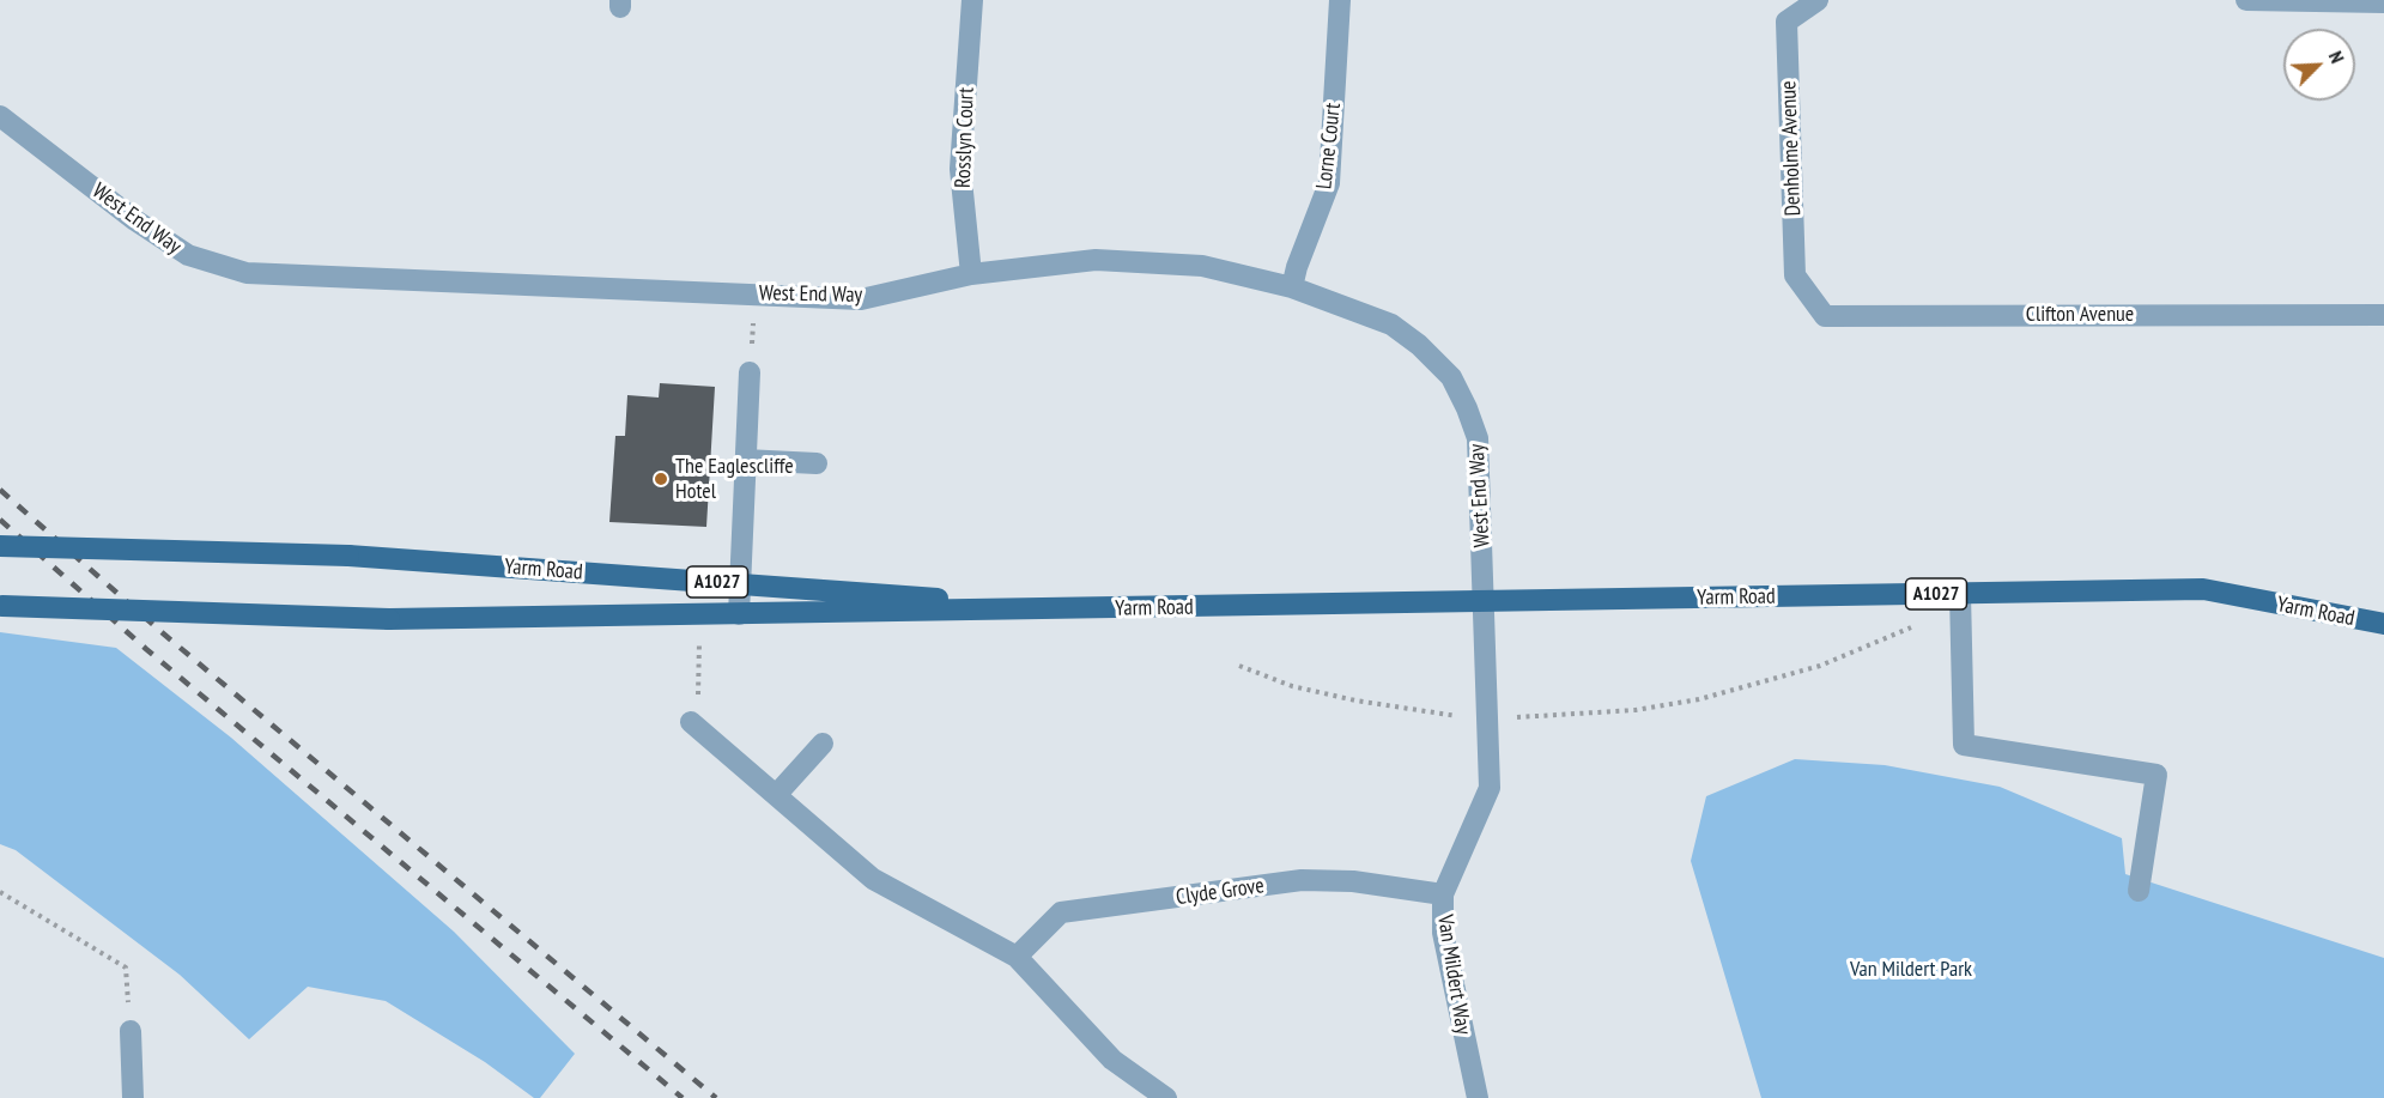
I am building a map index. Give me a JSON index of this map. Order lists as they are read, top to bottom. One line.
{"streets":{"main road":["Yarm Road","A1027"],"street":["Rosslyn Court","Lorne Court","Denholme Avenue","West End Way","Clifton Avenue","Clyde Grove","Van Mildert Way"]},"crossings":[["Rosslyn Court","West End Way"],["Lorne Court","West End Way"],["Denholme Avenue","Clifton Avenue"],["West End Way","Yarm Road"],["West End Way","Van Mildert Way"],["Yarm Road","Van Mildert Way"],["Clyde Grove","Van Mildert Way"]],"parks":["Van Mildert Park"],"places":["The Eaglescliffe Hotel"],"north":"top right"}
